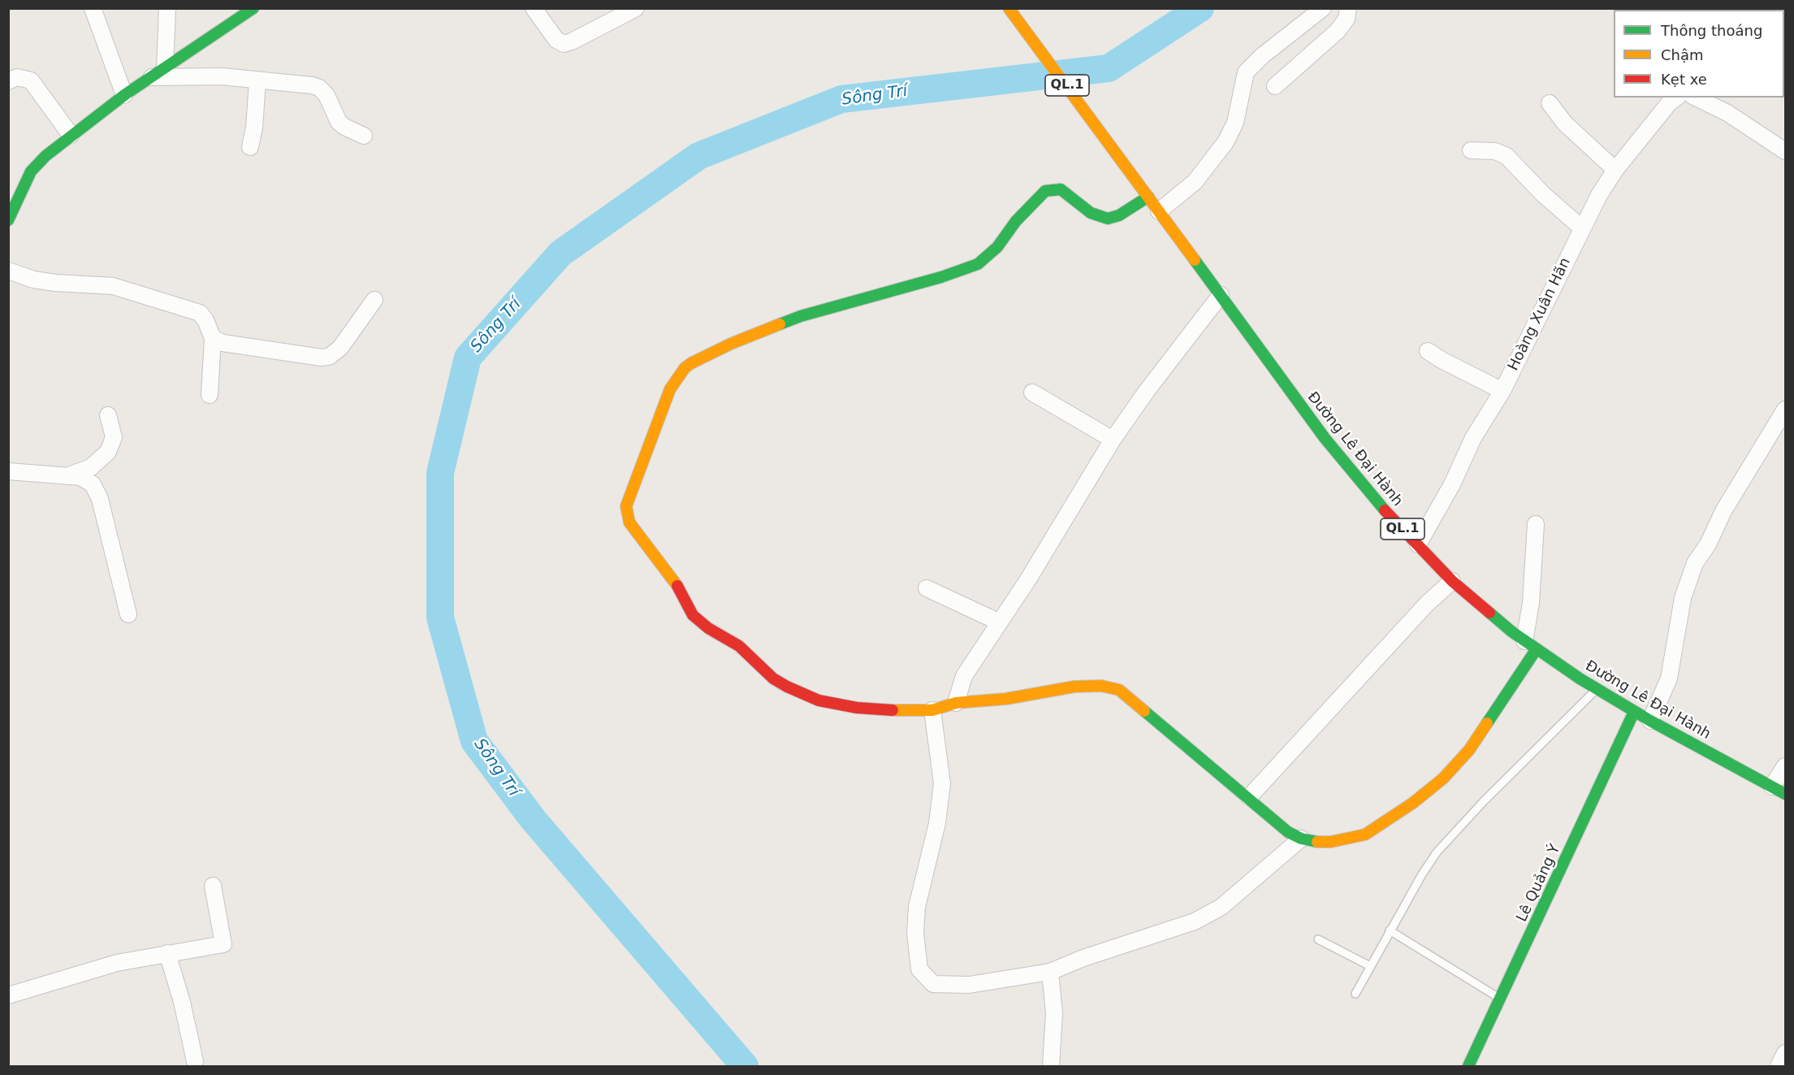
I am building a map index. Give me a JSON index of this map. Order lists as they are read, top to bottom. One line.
{"streets":{"street":["QL.1","Hoàng Xuân Hãn","Đường Lê Đại Hành","Lê Quảng Ý"]},"crossings":[["Hoàng Xuân Hãn","Đường Lê Đại Hành"],["Đường Lê Đại Hành","Lê Quảng Ý"]],"water":["Sông Trí"],"legend":["Thông thoáng","Chậm","Kẹt xe"]}
